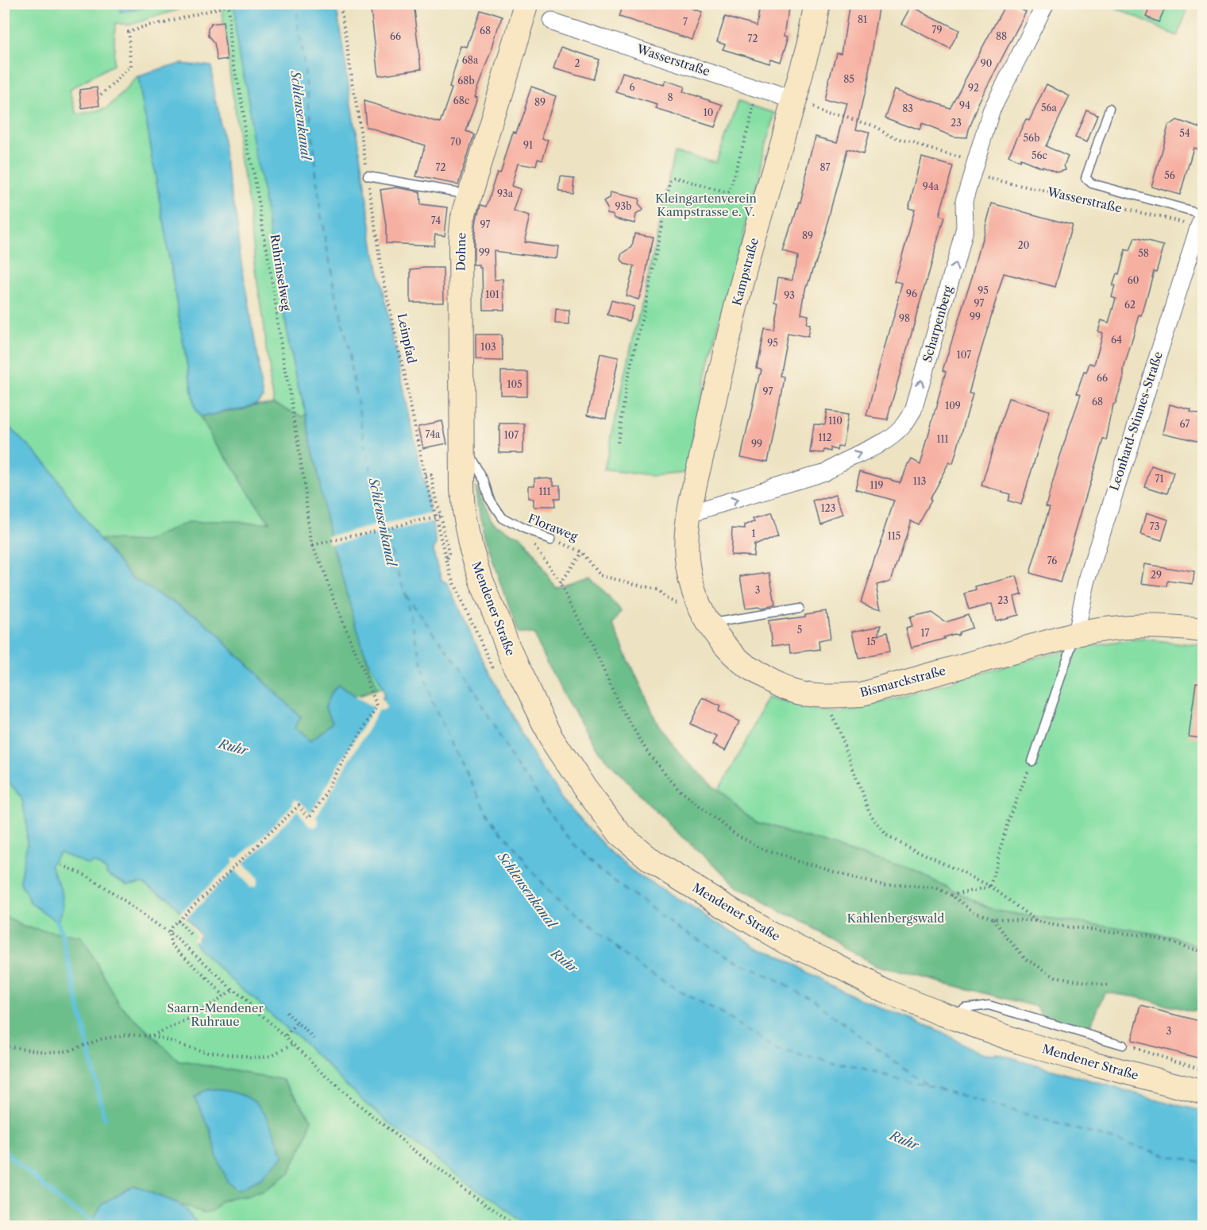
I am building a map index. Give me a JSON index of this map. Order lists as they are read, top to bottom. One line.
{"streets":{"street":["Wasserstraße","Dohne","Kampstraße","Scharpenberg","Leonhard-Stinnes-Straße","Mendener Straße","Bismarckstraße"],"lane":["Floraweg"],"path":["Ruhrinselweg","Leinpfad"]},"crossings":[["Wasserstraße","Kampstraße"],["Wasserstraße","Scharpenberg"],["Wasserstraße","Leonhard-Stinnes-Straße"],["Dohne","Floraweg"],["Dohne","Mendener Straße"],["Kampstraße","Scharpenberg"],["Kampstraße","Bismarckstraße"],["Scharpenberg","Bismarckstraße"],["Leonhard-Stinnes-Straße","Bismarckstraße"]],"one_way":["Scharpenberg"],"water":["Schleusenkanal","Ruhr"],"parks":["Kleingartenverein Kampstrasse e. V.","Kahlenbergswald","Saarn-Mendener Ruhraue"],"house_numbers":["81","7","79","68","66","88","72","68a","2","90","85","68b","6","92","8","68c","89","94","56a","83","10","23","54","56b","70","91","56c","72","87","56","94a","93a","93b","74","97","89","20","99","58","60","95","96","101","93","97","62","99","98","64","95","103","107","66","105","97","68","109","110","67","74a","107","112","111","99","71","113","119","111","123","73","1","115","76","29","3","23","5","17","15","3"]}
